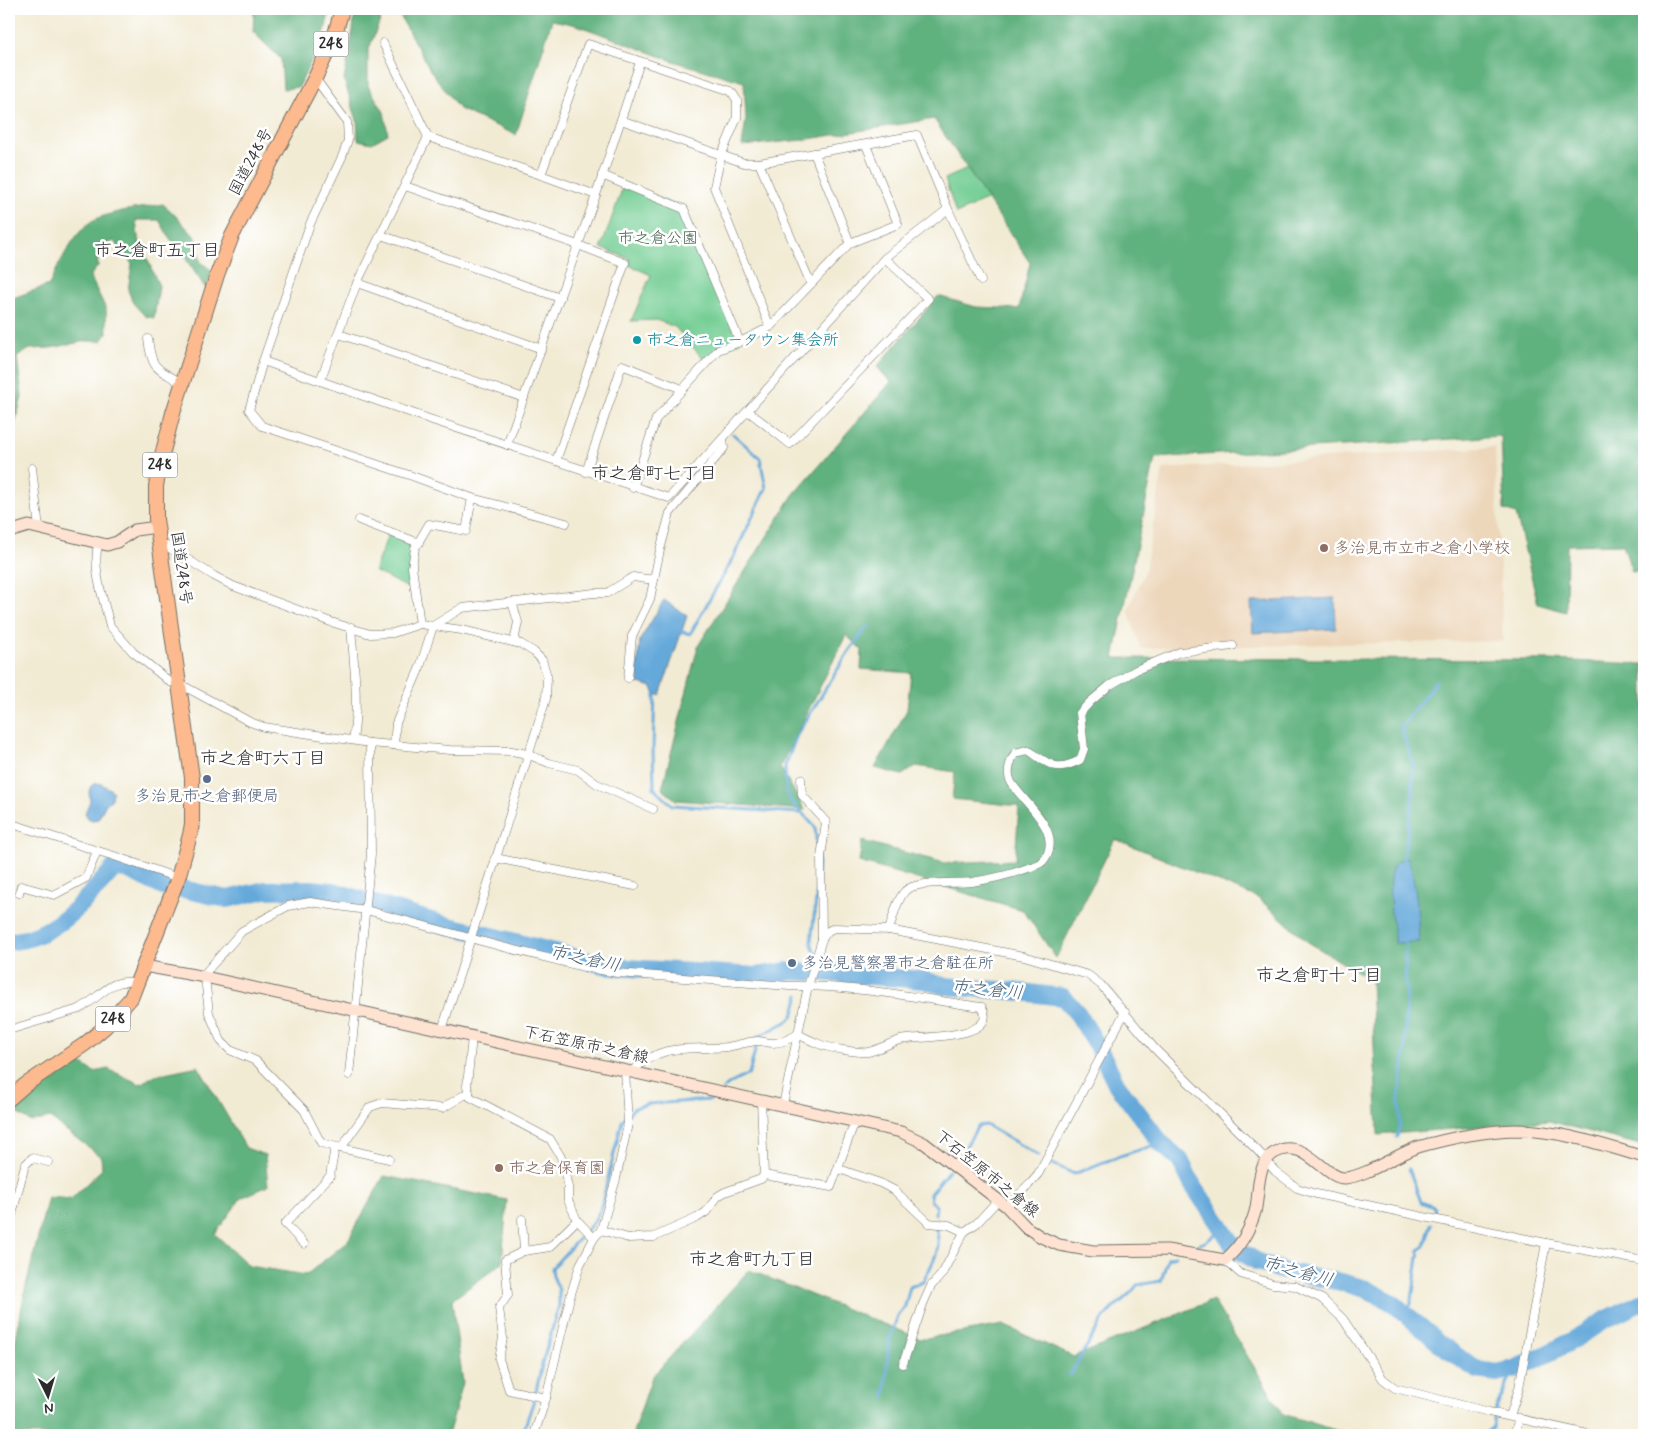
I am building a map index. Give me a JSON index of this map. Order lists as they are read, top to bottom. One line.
{"streets":{"highway":["248","国道248号"],"main road":["下石笠原市之倉線"]},"crossings":[["国道248号","下石笠原市之倉線"]],"districts":["市之倉町五丁目","市之倉町七丁目","市之倉町六丁目","市之倉町十丁目","市之倉町九丁目"],"water":["市之倉川"],"parks":["市之倉公園"],"places":["市之倉ニュータウン集会所","多治見市立市之倉小学校","多治見市之倉郵便局","多治見警察署市之倉駐在所","市之倉保育園"],"north":"bottom"}
